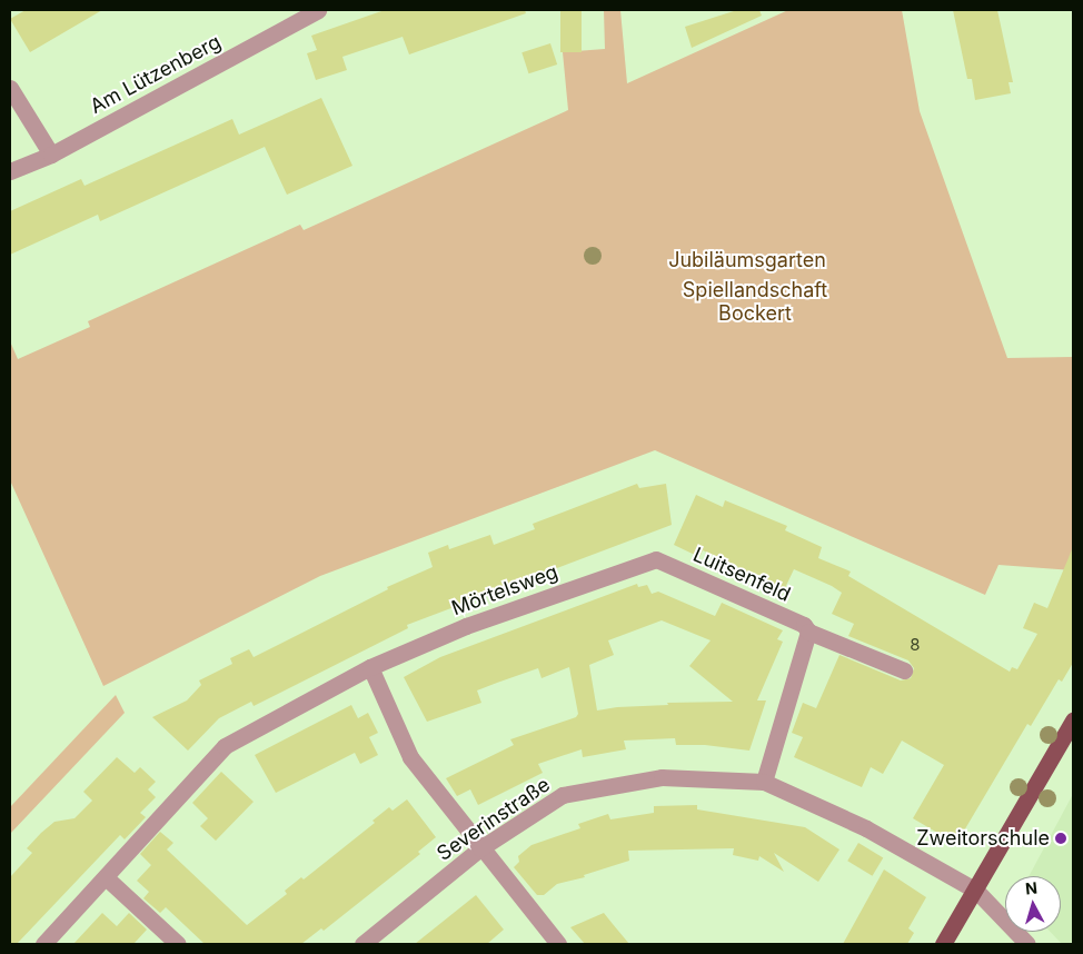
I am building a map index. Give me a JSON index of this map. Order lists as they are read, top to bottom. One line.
{"streets":{"street":["Am Lützenberg","Luitsenfeld","Mörtelsweg","Severinstraße"]},"crossings":[["Luitsenfeld","Mörtelsweg"]],"parks":["Jubiläumsgarten","Spiellandschaft Bockert"],"places":["Zweitorschule"],"house_numbers":["8"],"north":"top"}
